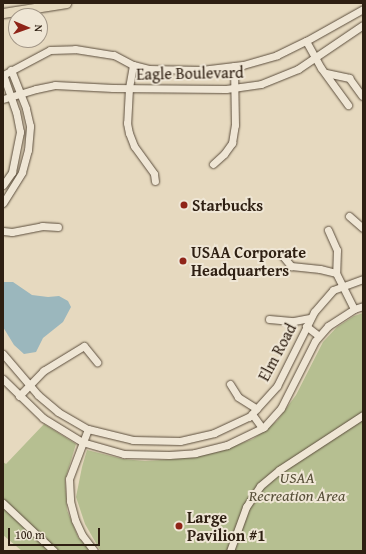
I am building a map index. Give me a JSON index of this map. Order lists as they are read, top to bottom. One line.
{"streets":{"street":["Eagle Boulevard","Elm Road"]},"parks":["USAA Recreation Area"],"places":["Starbucks","USAA Corporate Headquarters","Large Pavilion #1"],"scale_bar":"100 m","north":"right"}
